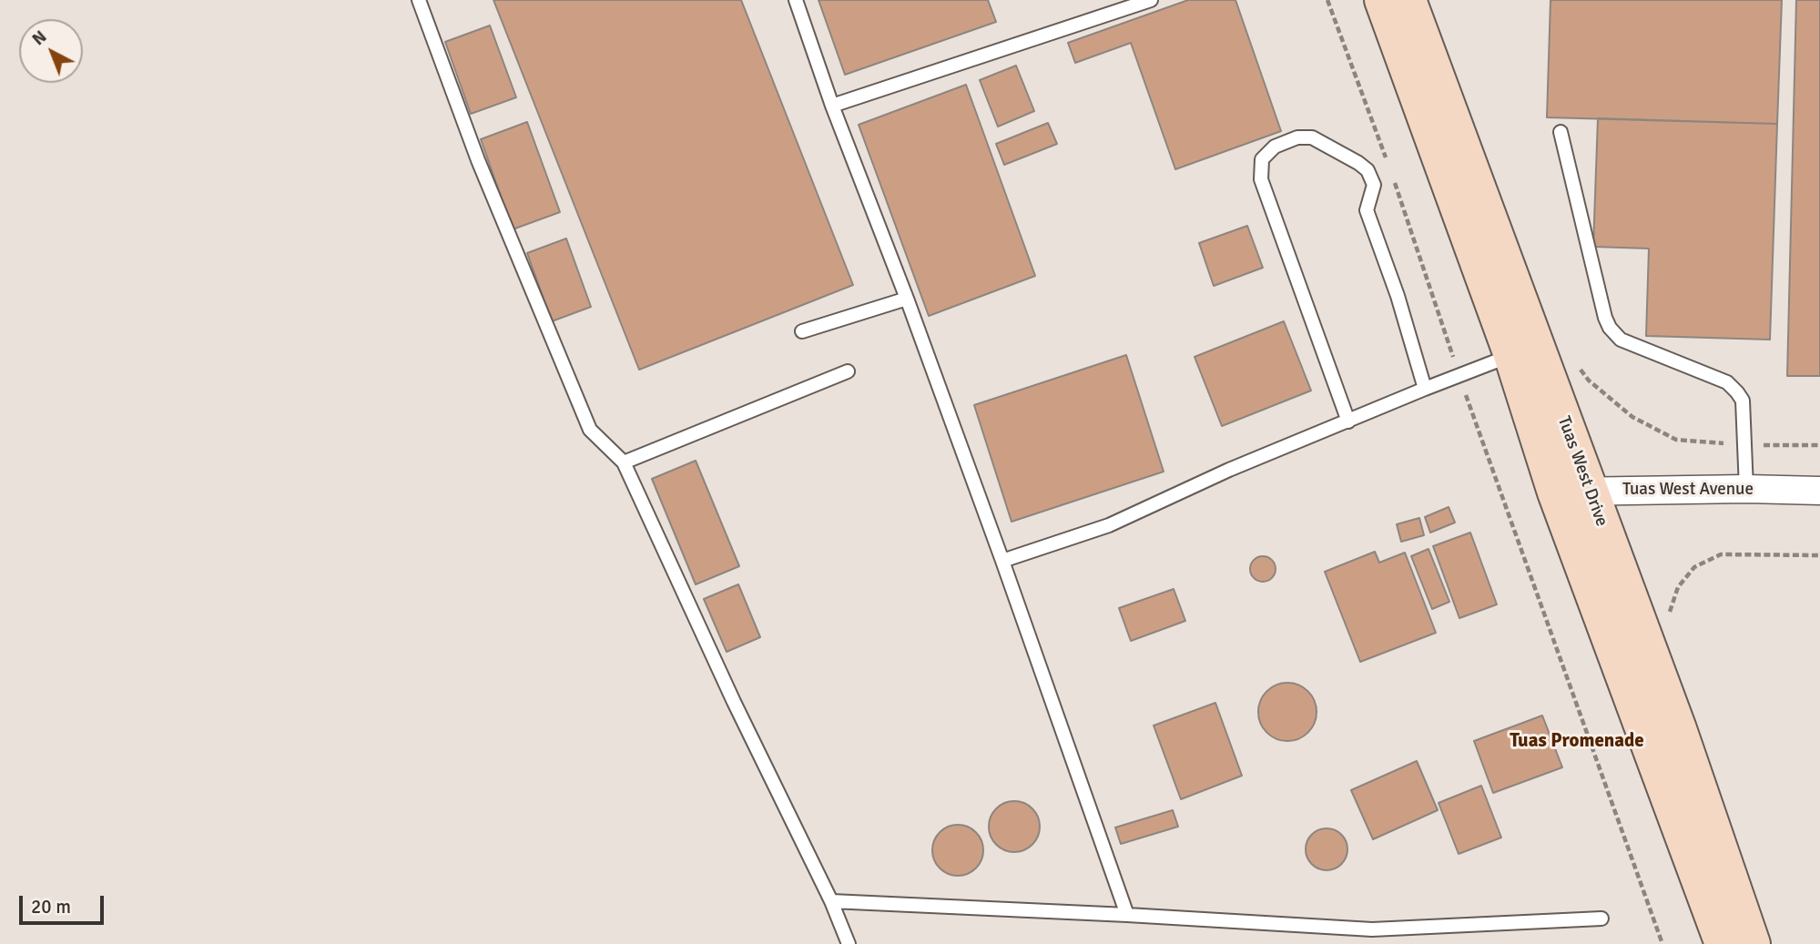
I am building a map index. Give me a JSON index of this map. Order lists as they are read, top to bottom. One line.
{"streets":{"main road":["Tuas West Drive"],"street":["Tuas West Avenue"]},"crossings":[["Tuas West Drive","Tuas West Avenue"]],"districts":["Tuas Promenade"],"scale_bar":"20 m","north":"top left"}
